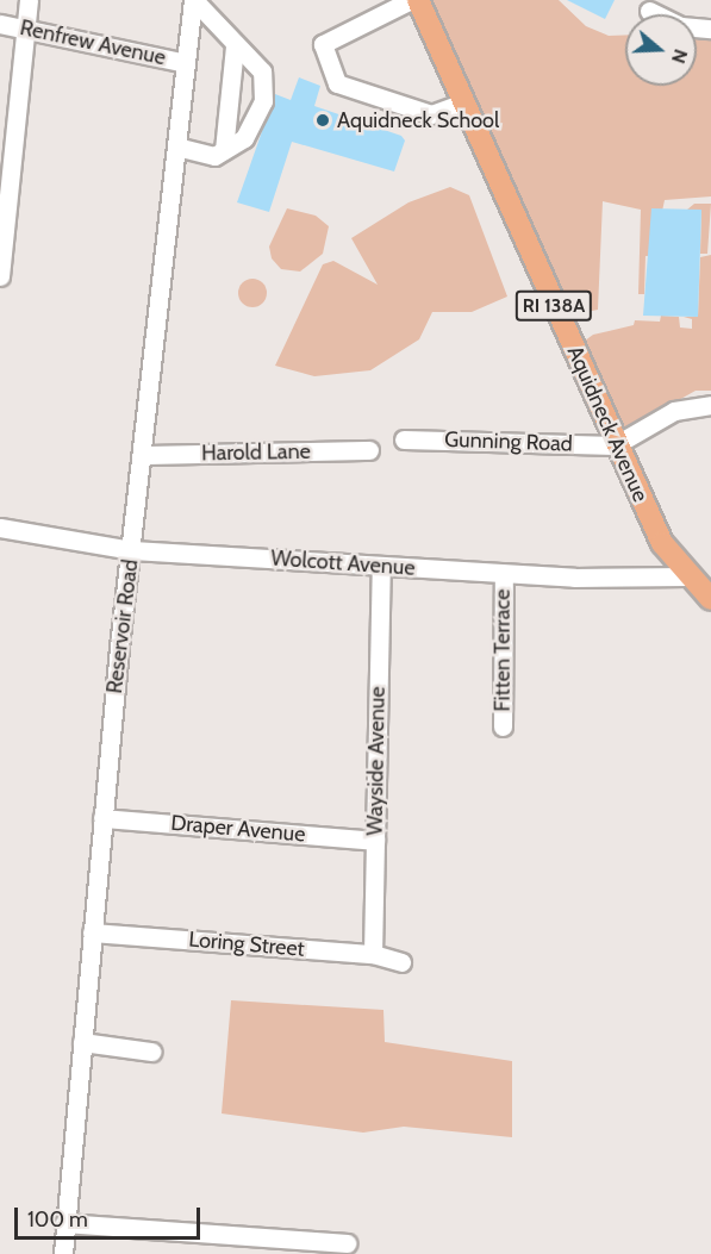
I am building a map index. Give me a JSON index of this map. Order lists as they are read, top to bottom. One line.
{"streets":{"main road":["RI 138A","Aquidneck Avenue"],"street":["Renfrew Avenue","Gunning Road","Harold Lane","Wolcott Avenue","Reservoir Road","Fitten Terrace","Wayside Avenue","Draper Avenue","Loring Street"]},"crossings":[["Renfrew Avenue","Reservoir Road"],["Aquidneck Avenue","Gunning Road"],["Aquidneck Avenue","Wolcott Avenue"],["Harold Lane","Reservoir Road"],["Wolcott Avenue","Reservoir Road"],["Wolcott Avenue","Fitten Terrace"],["Wolcott Avenue","Wayside Avenue"],["Reservoir Road","Draper Avenue"],["Reservoir Road","Loring Street"],["Wayside Avenue","Draper Avenue"],["Wayside Avenue","Loring Street"]],"places":["Aquidneck School"],"scale_bar":"100 m","north":"right"}
